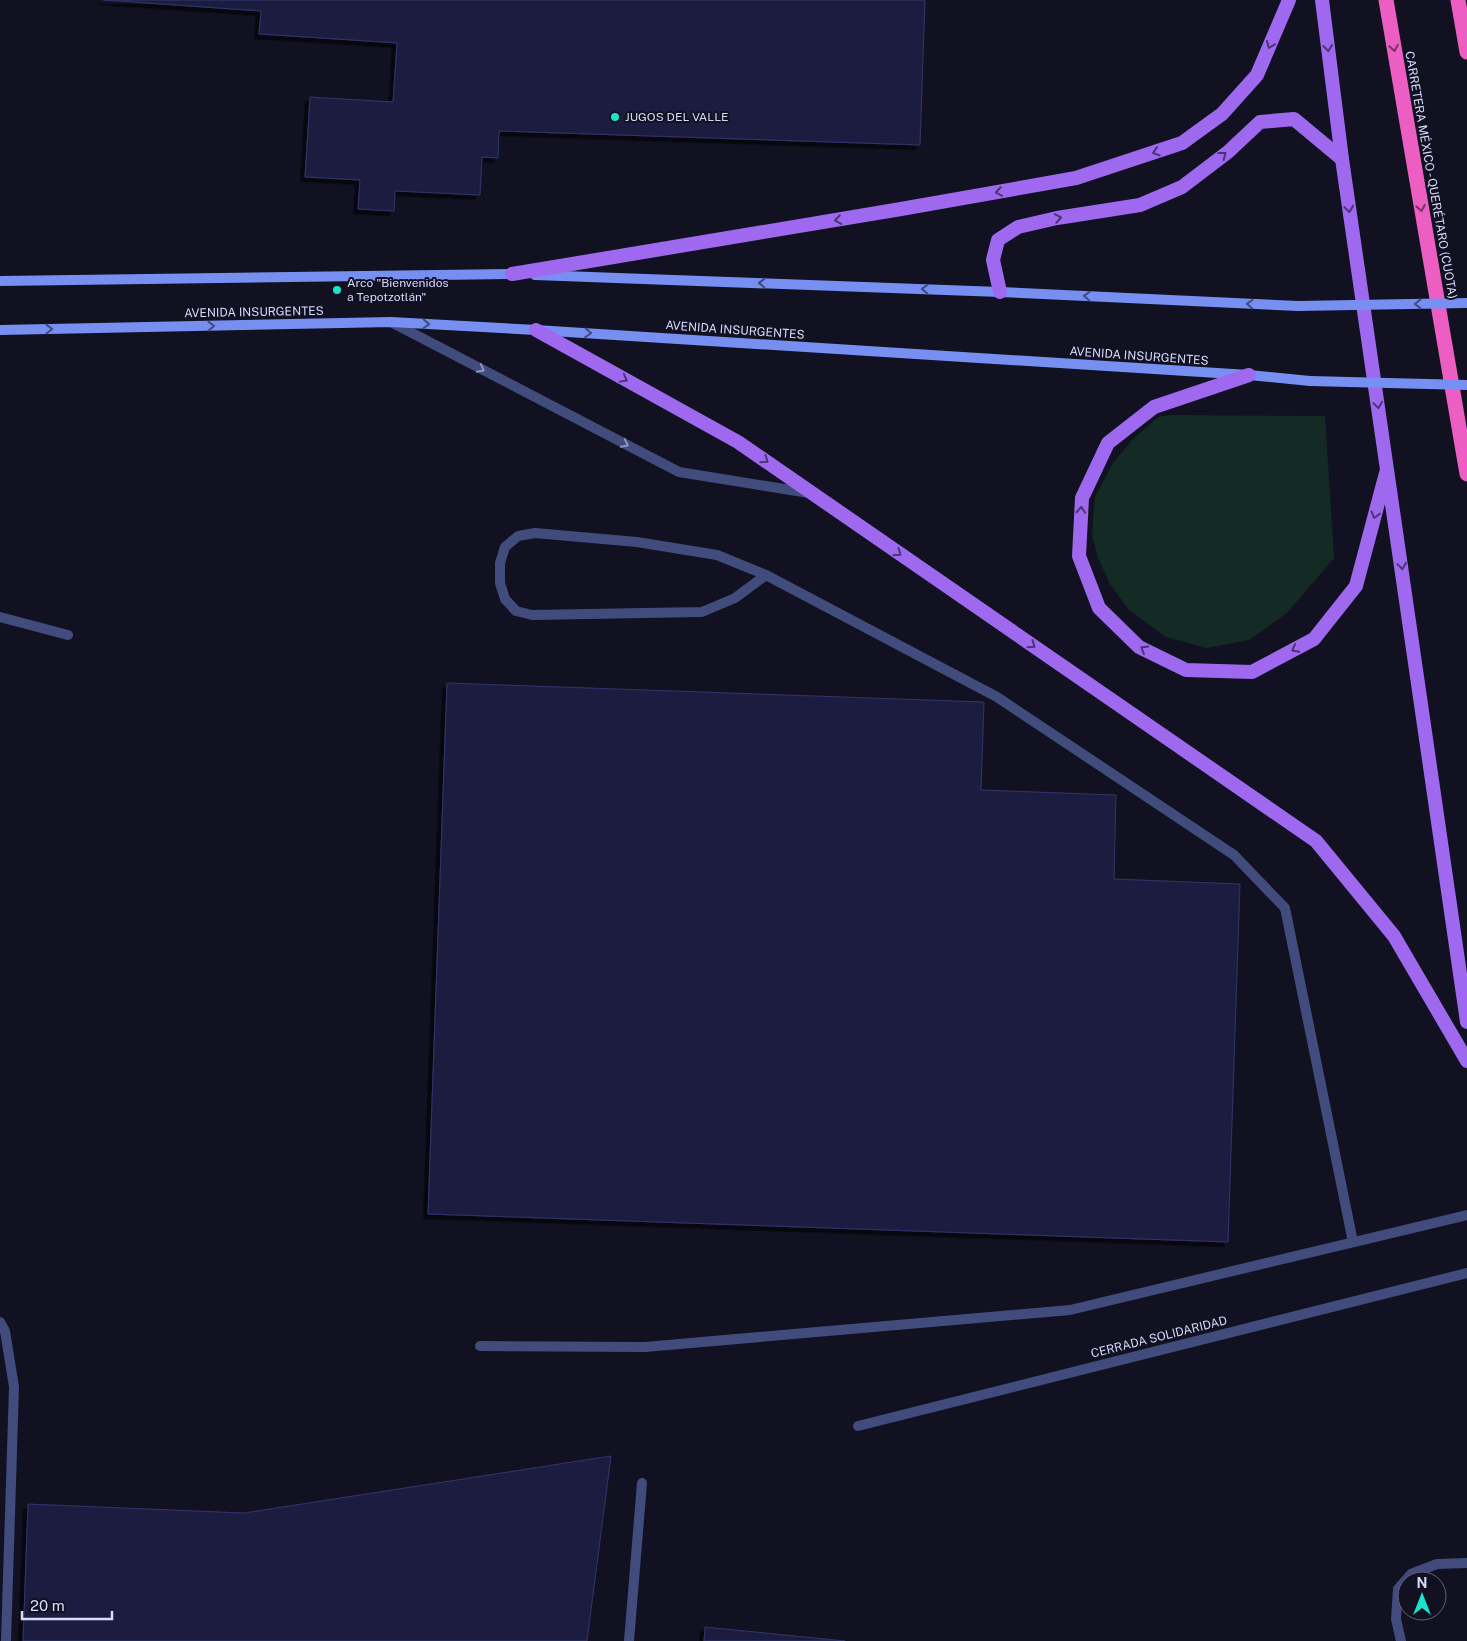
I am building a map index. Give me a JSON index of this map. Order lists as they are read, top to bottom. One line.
{"streets":{"highway":["CARRETERA MÉXICO - QUERÉTARO (CUOTA)"],"main road":["AVENIDA INSURGENTES"],"street":["CERRADA SOLIDARIDAD"]},"one_way":["CARRETERA MÉXICO - QUERÉTARO (CUOTA)"],"places":["JUGOS DEL VALLE","Arco \"Bienvenidos a Tepotzotlán\""],"scale_bar":"20 m","north":"top"}
